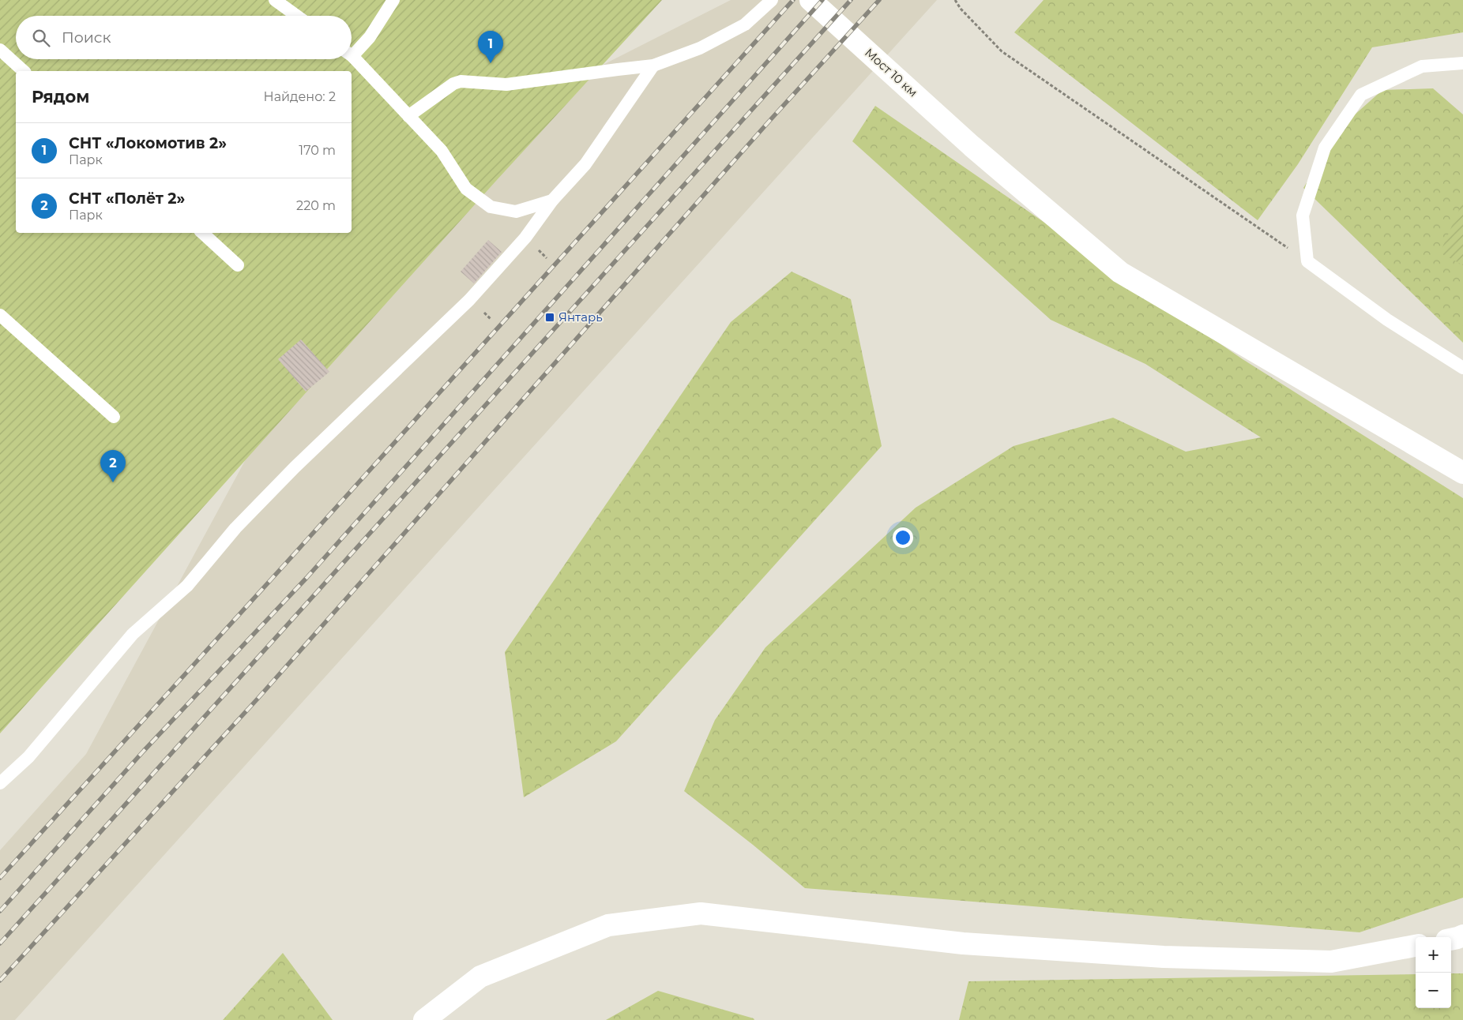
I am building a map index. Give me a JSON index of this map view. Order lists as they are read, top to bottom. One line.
{"streets":{"street":["Мост 10 км"]},"places":{"transit":["Янтарь"]},"page":{"search":"Поиск","pins":["1","2"],"heading":["Рядом","Найдено: 2"],"list":[{"mark":"1","name":"СНТ «Локомотив 2»","note":"Парк","value":"170 m"},{"mark":"2","name":"СНТ «Полёт 2»","note":"Парк","value":"220 m"}],"map_buttons":["+","−"]}}
